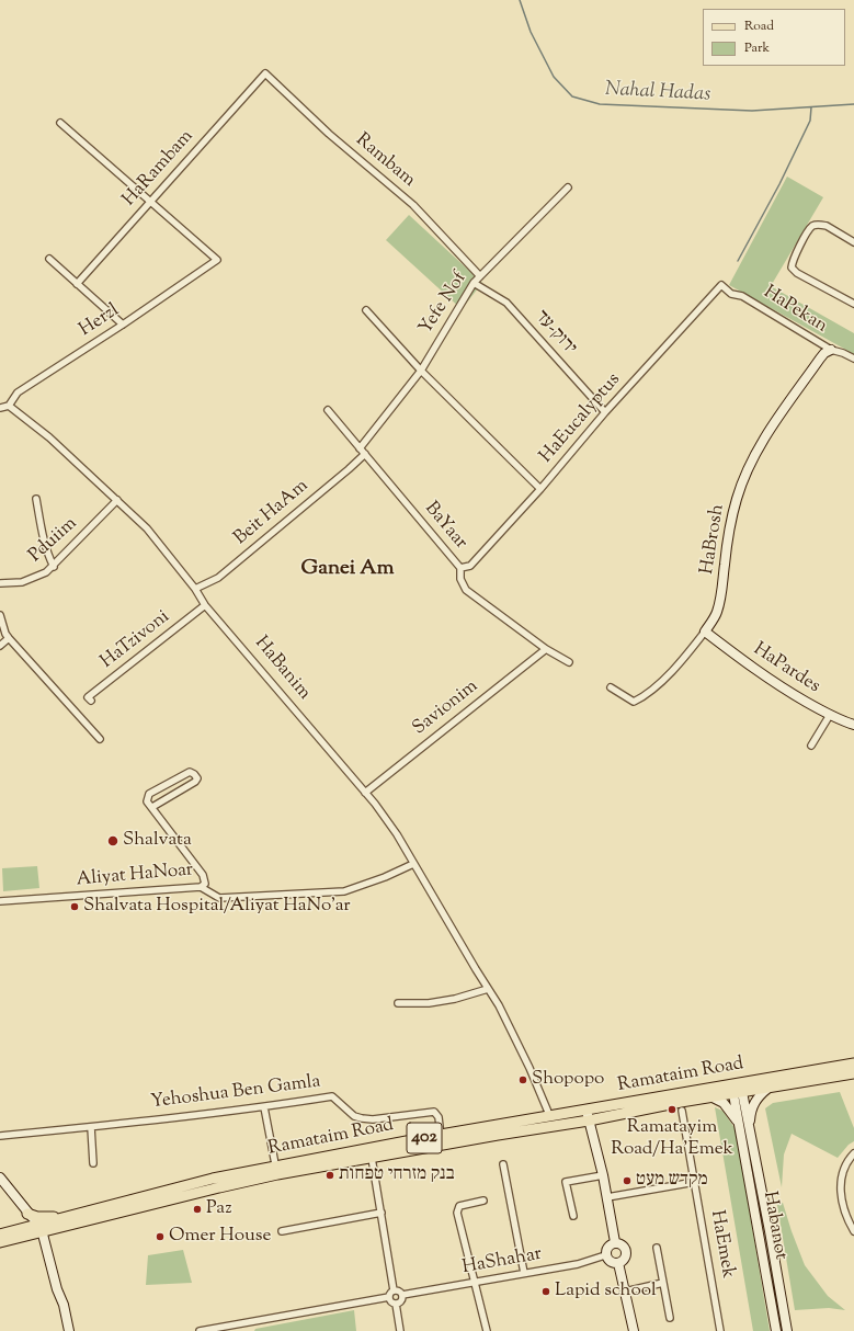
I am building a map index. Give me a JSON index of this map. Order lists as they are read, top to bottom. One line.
{"streets":{"main road":["Ramataim Road","402"],"street":["Rambam","HaRambam","Yefe Nof","HaPekan","Herzl","ירוק-עד","HaEucalyptus","Beit HaAm","BaYaar","HaBrosh","Pduiim","HaTzivoni","HaBanim","HaPardes","Savionim","Aliyat HaNoar","Yehoshua Ben Gamla","Habanot","HaEmek","HaShahar"]},"crossings":[["Rambam","HaRambam"],["Rambam","Yefe Nof"],["HaRambam","Herzl"],["Yefe Nof","ירוק-עד"],["Yefe Nof","BaYaar"],["HaPekan","HaEucalyptus"],["HaPekan","HaBrosh"],["Herzl","HaBanim"],["ירוק-עד","HaEucalyptus"],["HaEucalyptus","BaYaar"],["Beit HaAm","BaYaar"],["Beit HaAm","HaBanim"],["BaYaar","Savionim"],["HaBrosh","HaPardes"],["Pduiim","HaBanim"],["HaTzivoni","HaBanim"],["HaBanim","Savionim"],["HaBanim","Ramataim Road"],["Ramataim Road","Yehoshua Ben Gamla"],["Ramataim Road","Habanot"]],"districts":["Ganei Am"],"water":["Nahal Hadas"],"places":["Shalvata","Shalvata Hospital/Aliyat HaNo'ar","Shopopo","Ramatayim Road/Ha'Emek","בנק מזרחי טפחות","מקדש מעט","Paz","Omer House","Lapid school"],"legend":["Road","Park"]}
